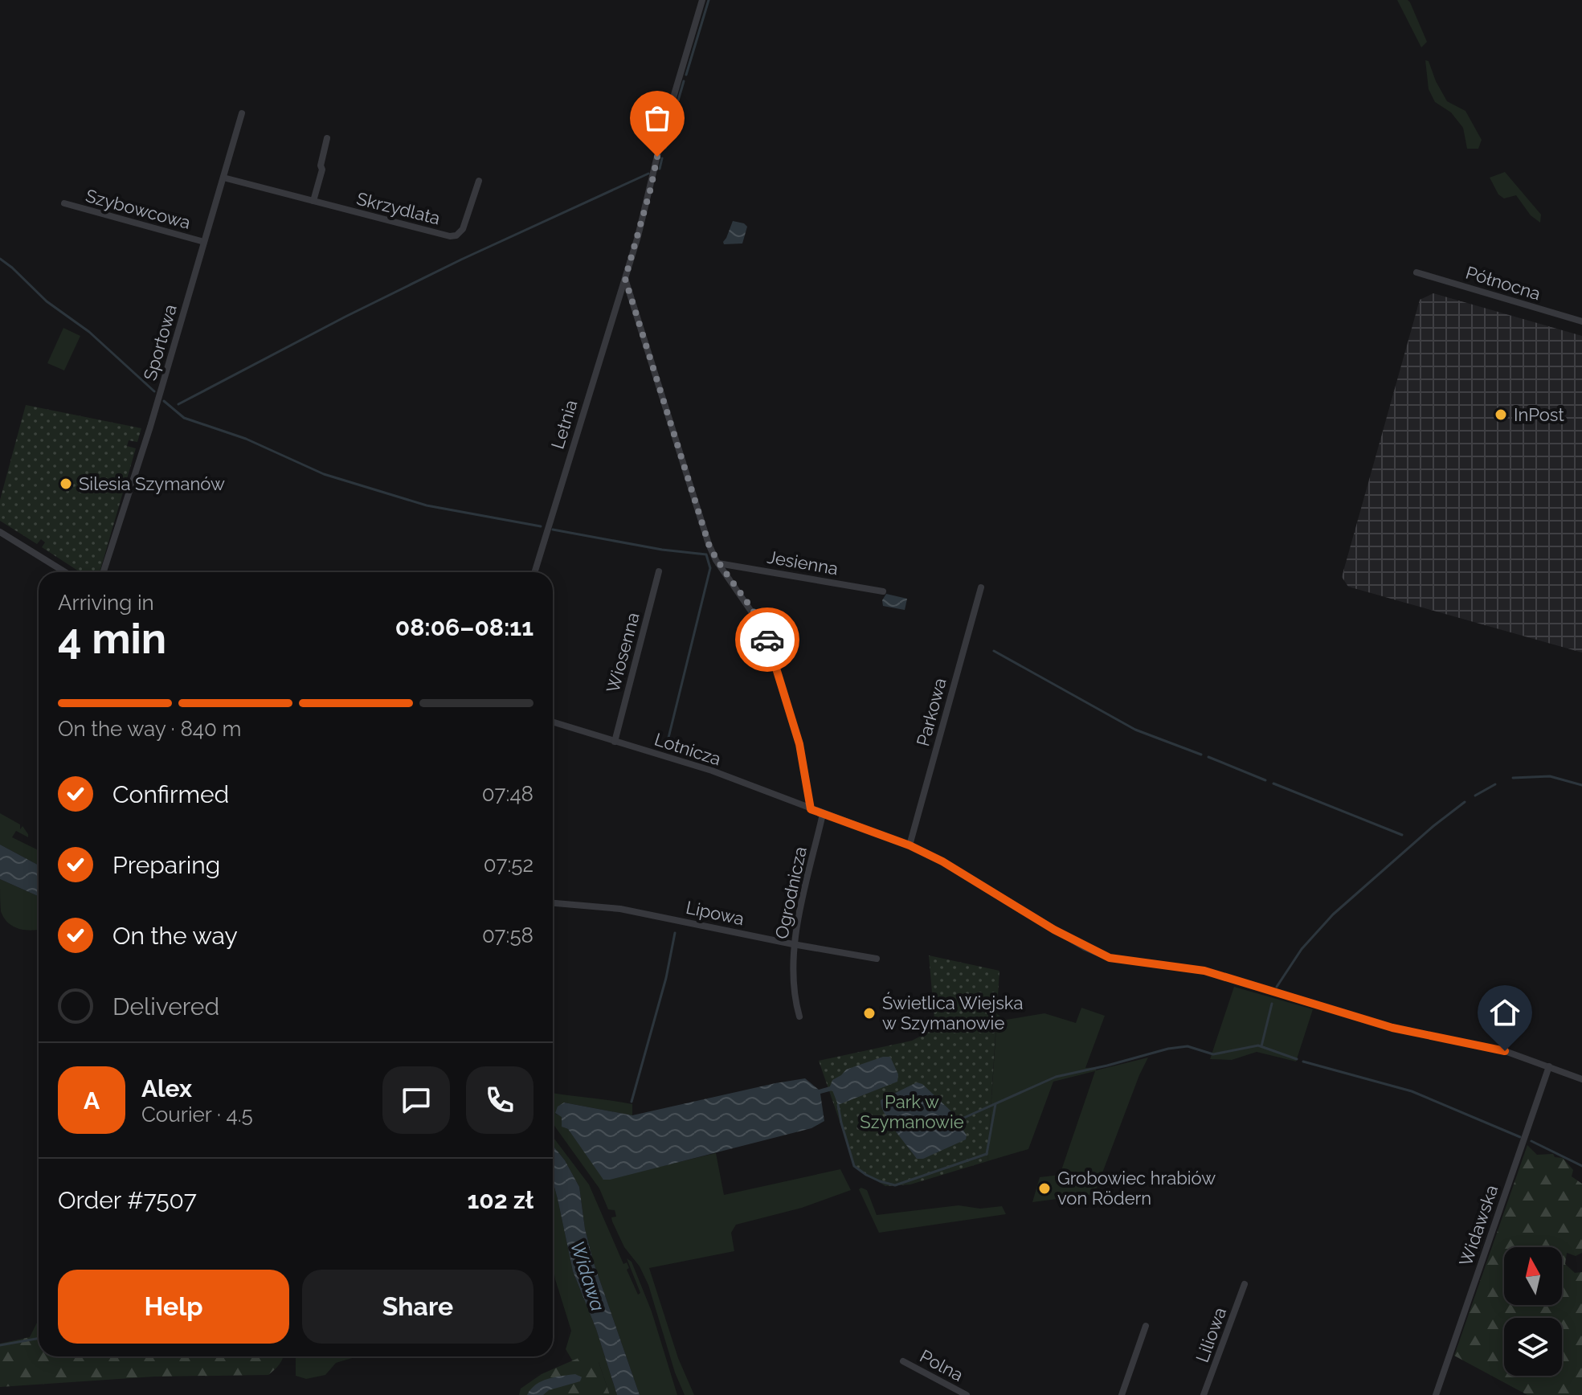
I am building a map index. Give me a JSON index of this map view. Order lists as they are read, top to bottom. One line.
{"streets":{"street":["Skrzydlata","Szybowcowa","Północna","Sportowa","Letnia","Jesienna","Wiosenna","Parkowa","Lotnicza","Ogrodnicza","Lipowa","Widawska","Liliowa","Polna"]},"crossings":[["Skrzydlata","Sportowa"],["Szybowcowa","Sportowa"],["Letnia","Ogrodnicza"],["Jesienna","Ogrodnicza"],["Wiosenna","Lotnicza"],["Parkowa","Lotnicza"],["Lotnicza","Ogrodnicza"],["Ogrodnicza","Lipowa"]],"water":["Widawa"],"parks":["Park w Szymanowie"],"places":["InPost","Silesia Szymanów","Świetlica Wiejska w Szymanowie","Grobowiec hrabiów von Rödern"],"north":"top","page":{"heading":["4 min","Arriving in","08:06–08:11"],"panel":["Alex","Courier · 4.5","Order #7507","102 zł"],"bar":"On the way · 840 m","list":[["Confirmed","07:48"],["Preparing","07:52"],["On the way","07:58"],"Delivered"],"round":"A","buttons":["Help","Share"]}}
